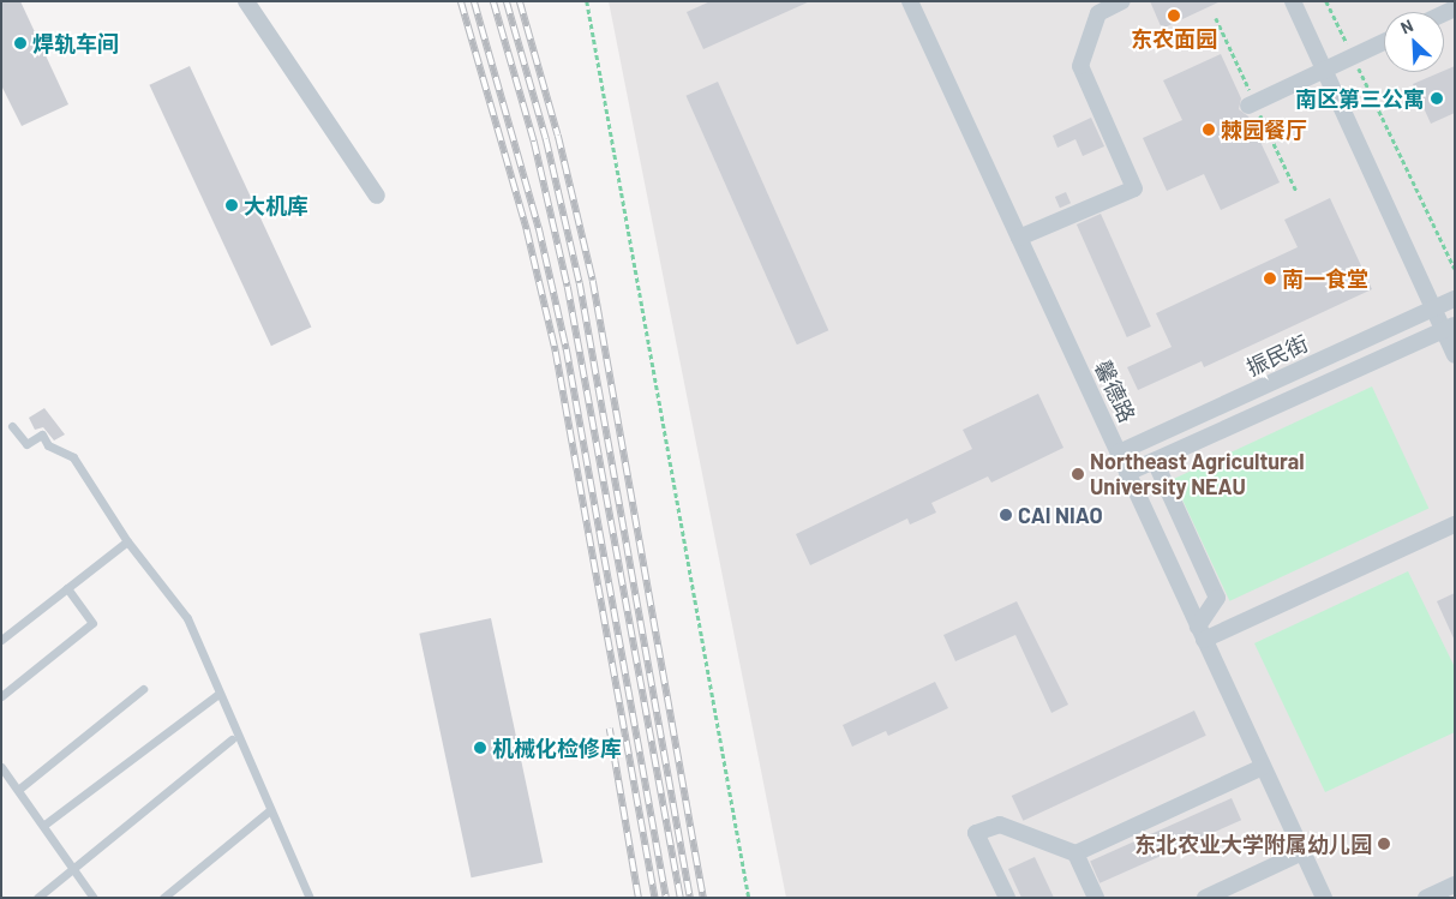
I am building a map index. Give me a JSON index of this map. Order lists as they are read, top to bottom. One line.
{"streets":{"street":["振民街","馨德路"]},"crossings":[["振民街","馨德路"]],"places":["东农面园","焊轨车间","南区第三公寓","棘园餐厅","大机库","南一食堂","Northeast Agricultural University NEAU","CAI NIAO","机械化检修库","东北农业大学附属幼儿园"],"north":"top left"}
